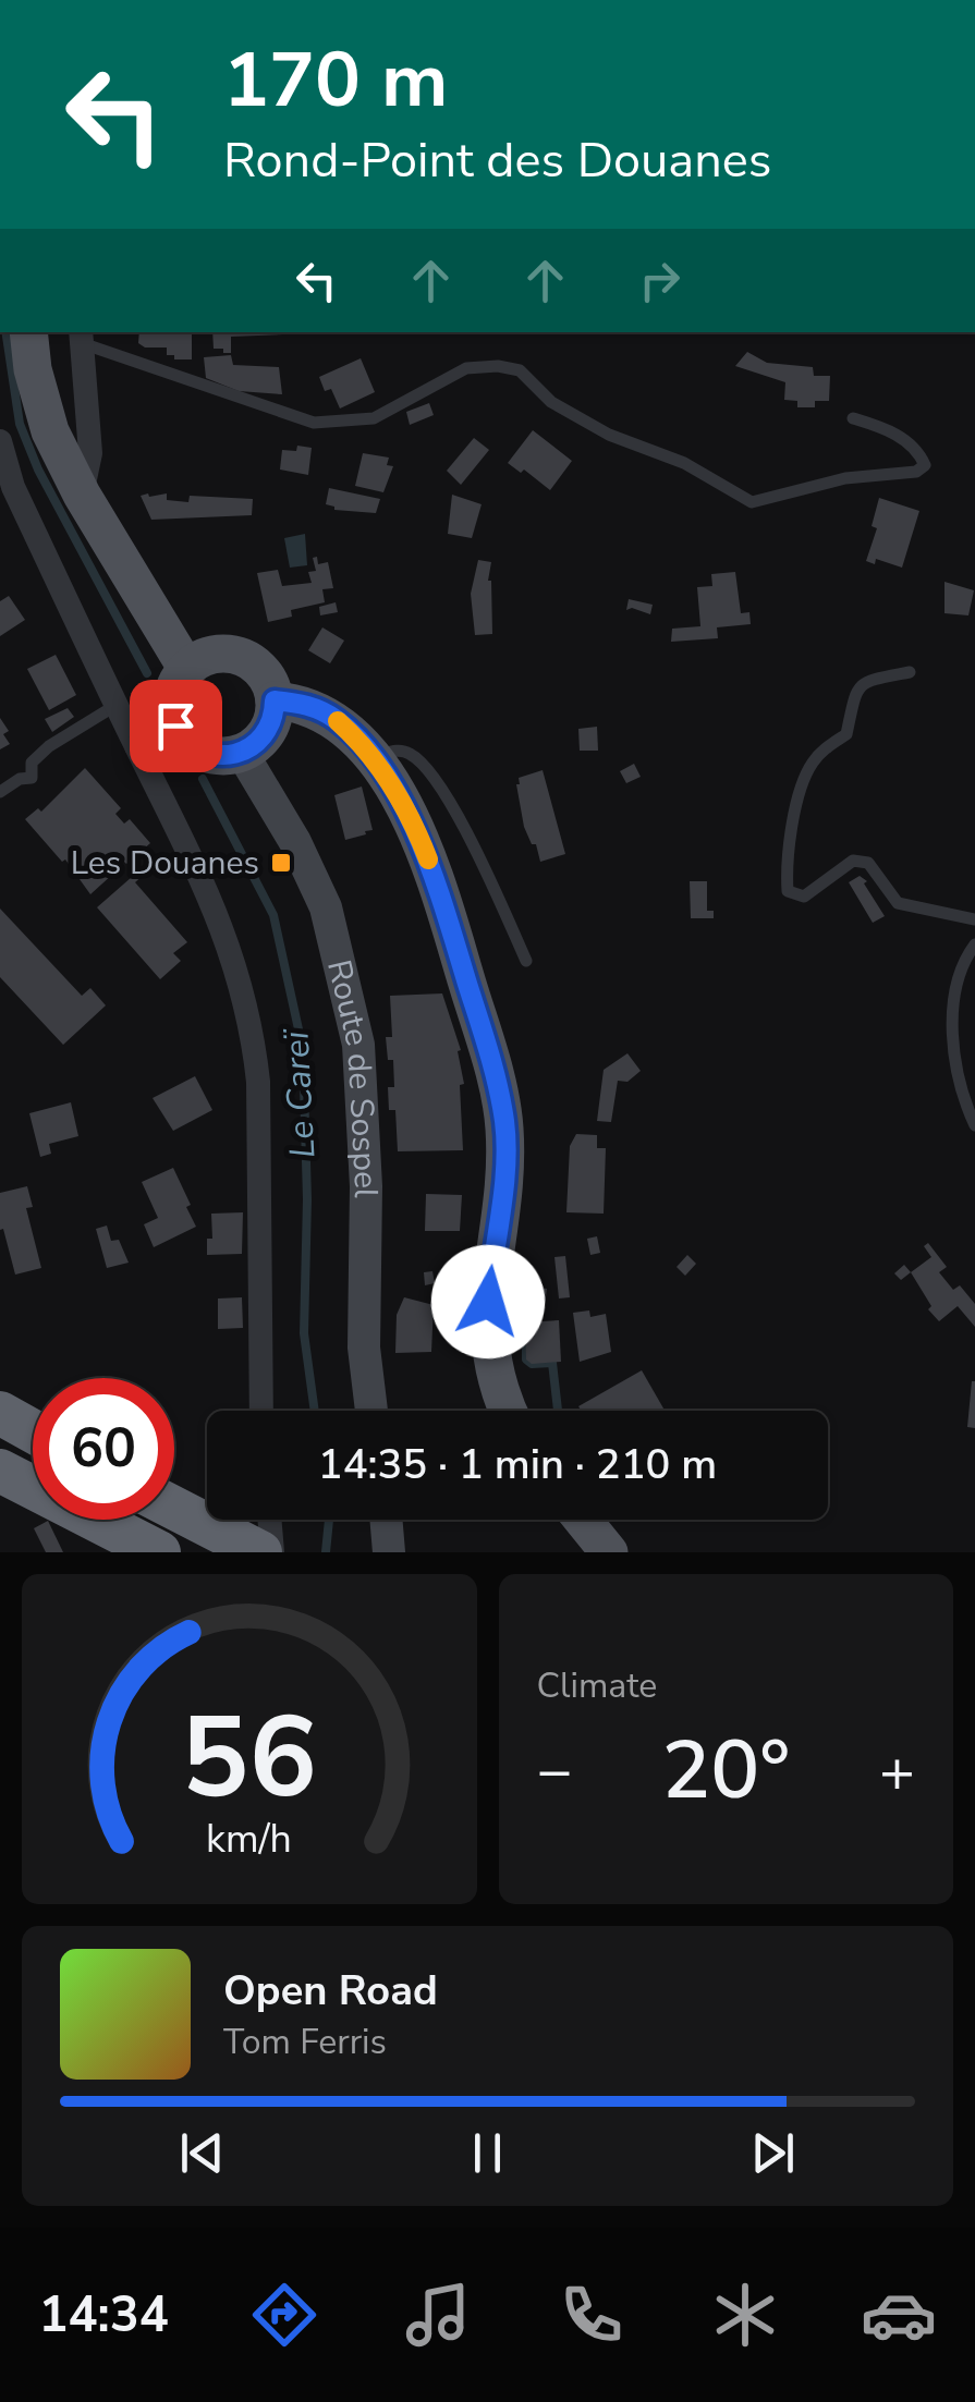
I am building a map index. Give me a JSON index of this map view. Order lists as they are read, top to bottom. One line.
{"streets":{"street":["Route de Sospel"]},"water":["Le Careï"],"places":{"transit":["Les Douanes"]},"page":{"turn":["170 m","Rond-Point des Douanes"],"limit":"60","trip":"14:35 · 1 min · 210 m","tile":"Climate","heat":["−","20°","+"],"song":["Open Road","Tom Ferris"],"tabs":"14:34","gauge":["56","km/h"]}}
